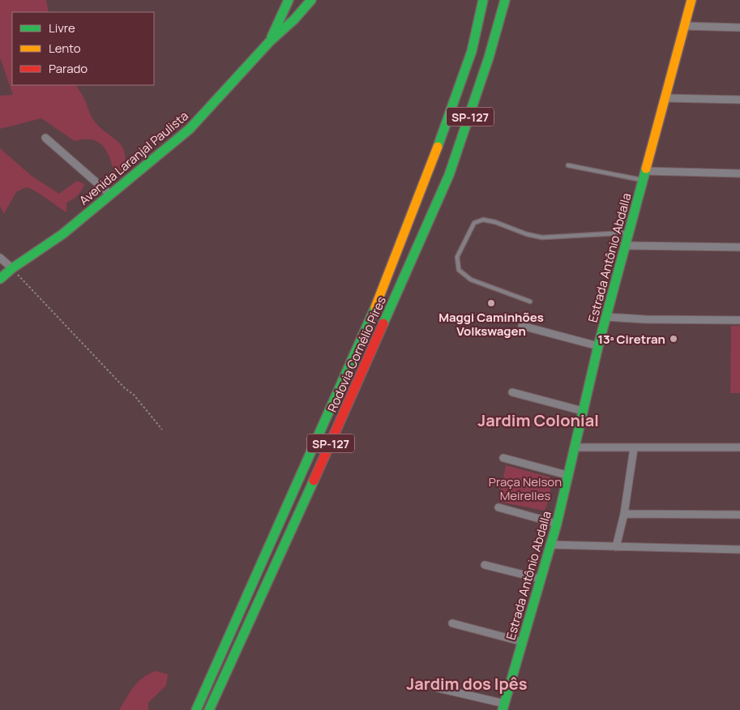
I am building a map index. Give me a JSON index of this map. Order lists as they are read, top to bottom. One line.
{"streets":{"main road":["SP-127","Avenida Laranjal Paulista","Estrada Antônio Abdalla","Rodovia Cornélio Pires"]},"districts":["Jardim Colonial","Jardim dos Ipês"],"parks":["Praça Nelson Meirelles"],"places":["Maggi Caminhões Volkswagen","13ª Ciretran"],"legend":["Livre","Lento","Parado"]}
